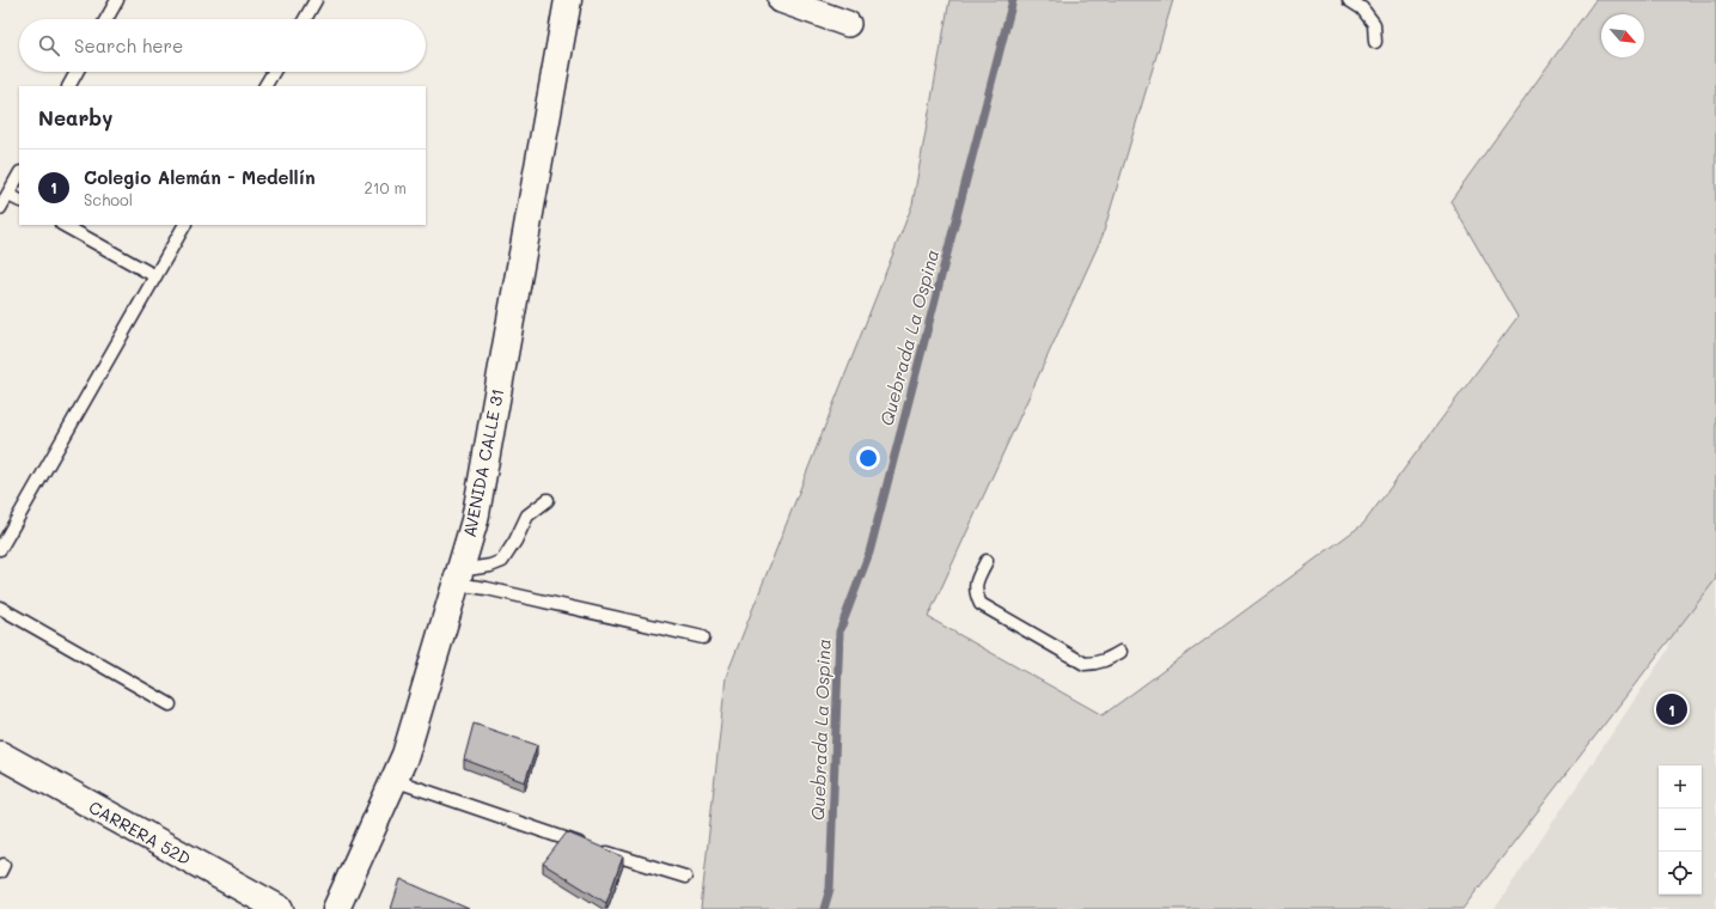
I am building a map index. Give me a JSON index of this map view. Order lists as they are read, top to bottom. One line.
{"streets":{"street":["AVENIDA CALLE 31","CARRERA 52D"]},"water":["Quebrada La Ospina"],"north":"bottom right","page":{"search":"Search here","heading":"Nearby","list":[{"mark":"1","name":"Colegio Alemán - Medellín","note":"School","value":"210 m"}],"pins":"1","map_buttons":["+","−"]}}
